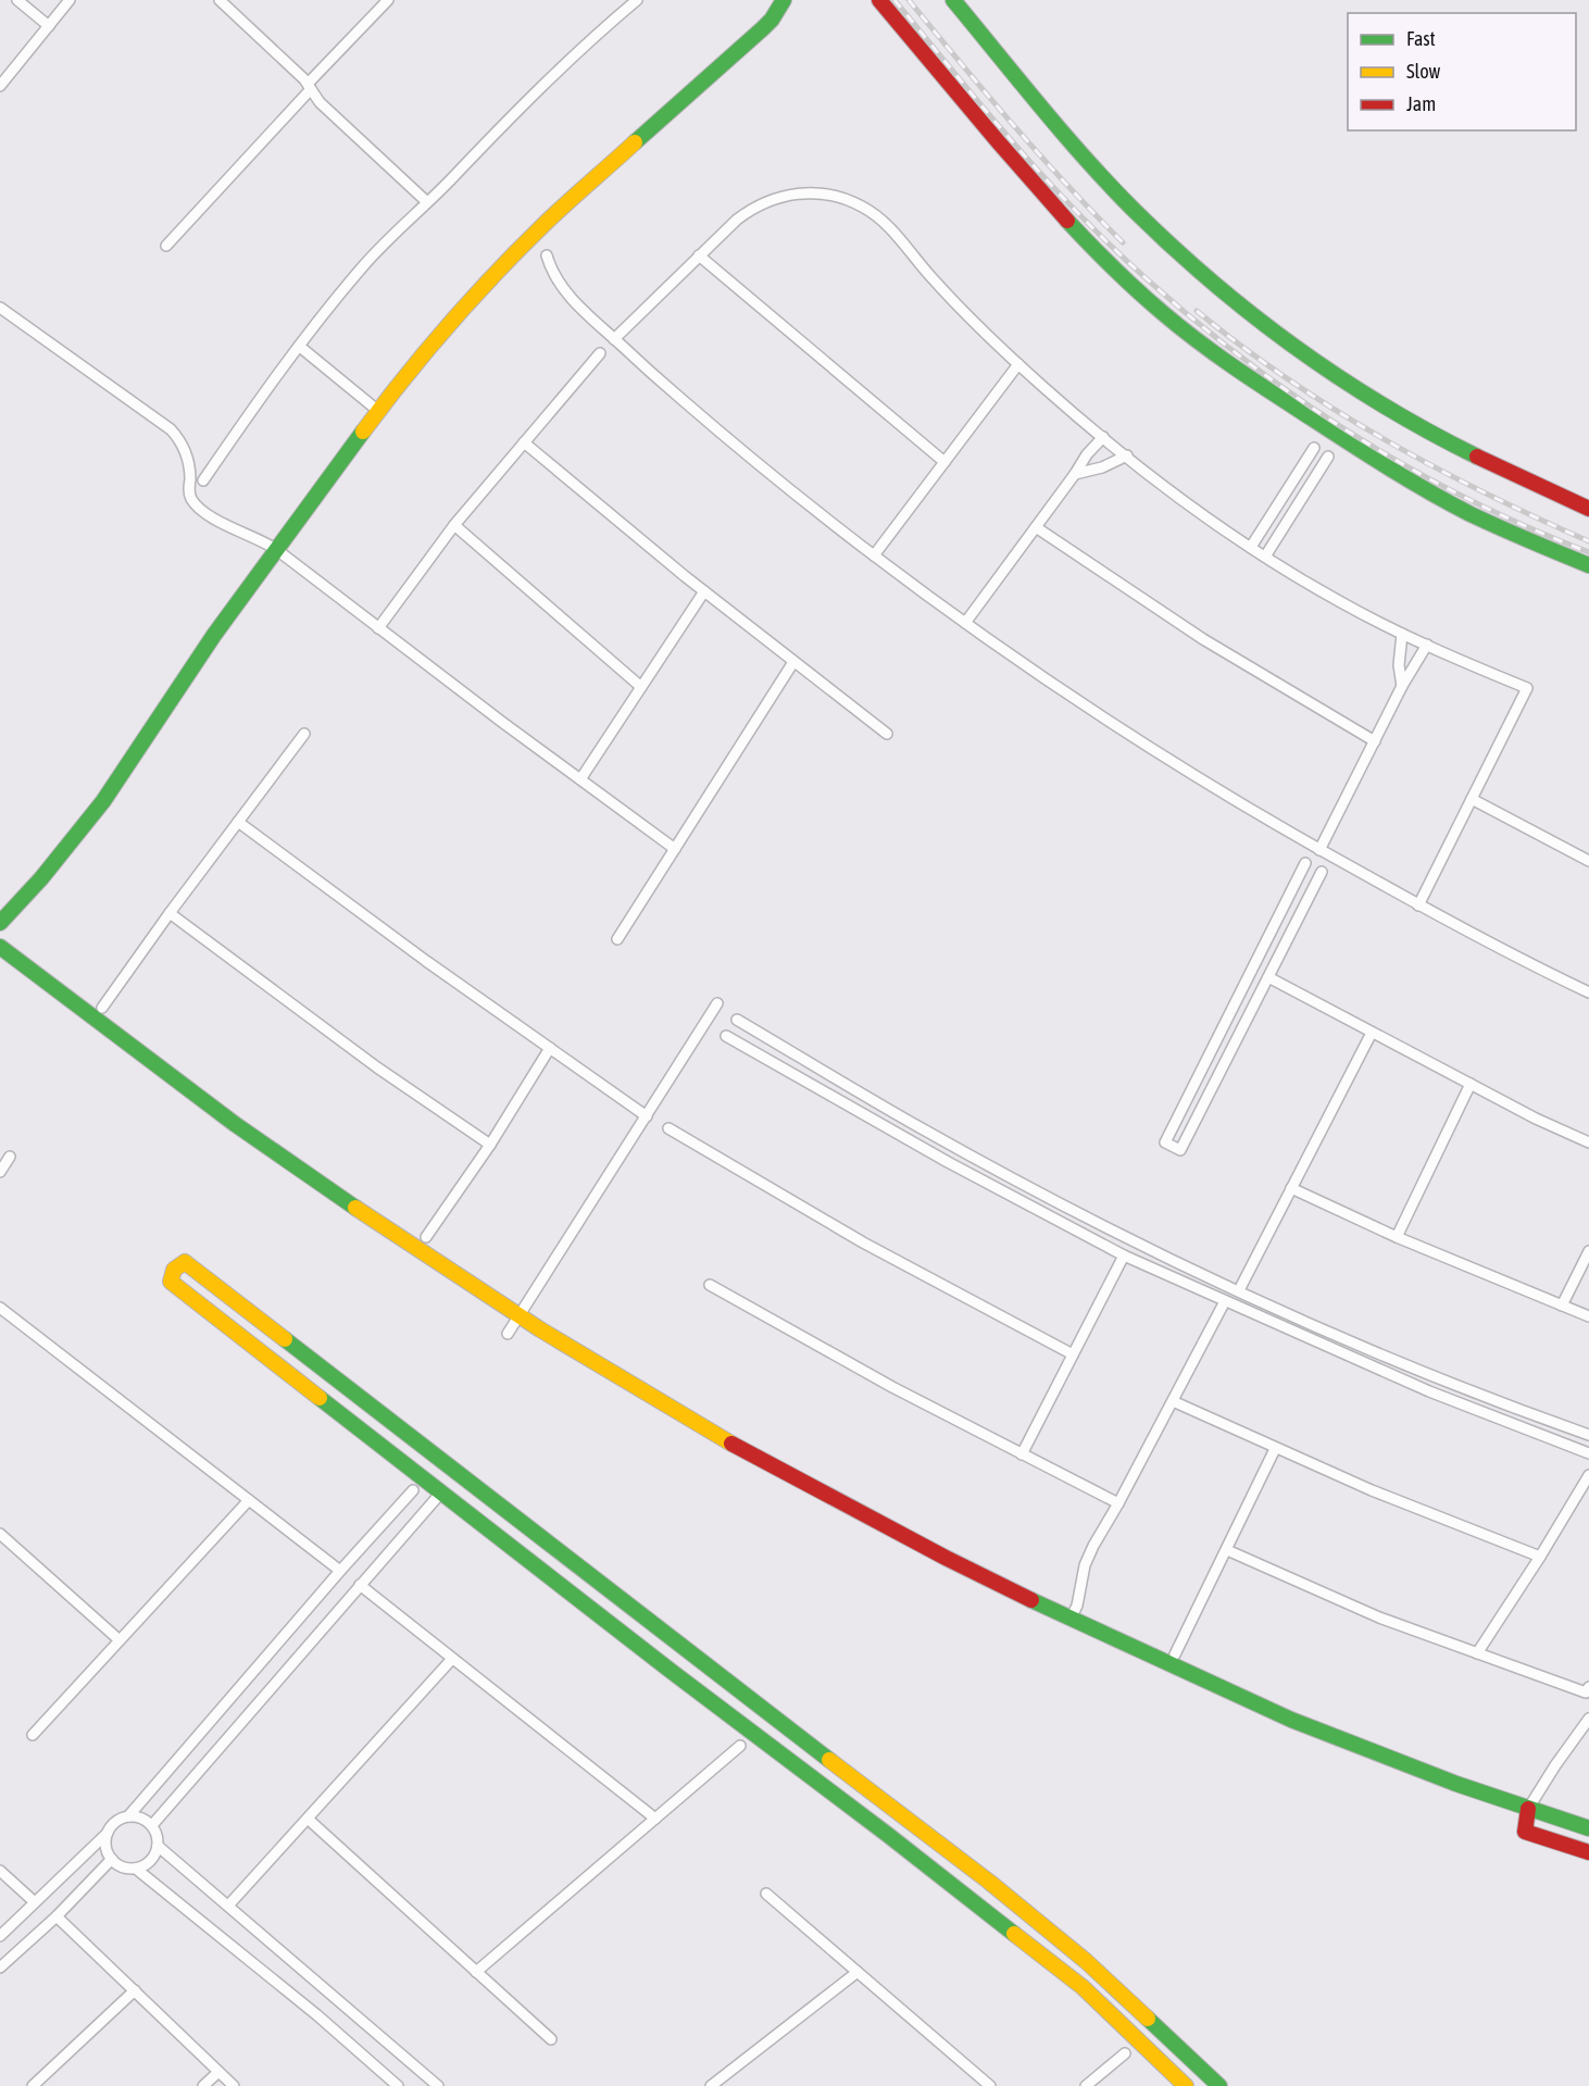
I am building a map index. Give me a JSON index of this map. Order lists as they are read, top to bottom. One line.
{"legend":["Fast","Slow","Jam"]}
